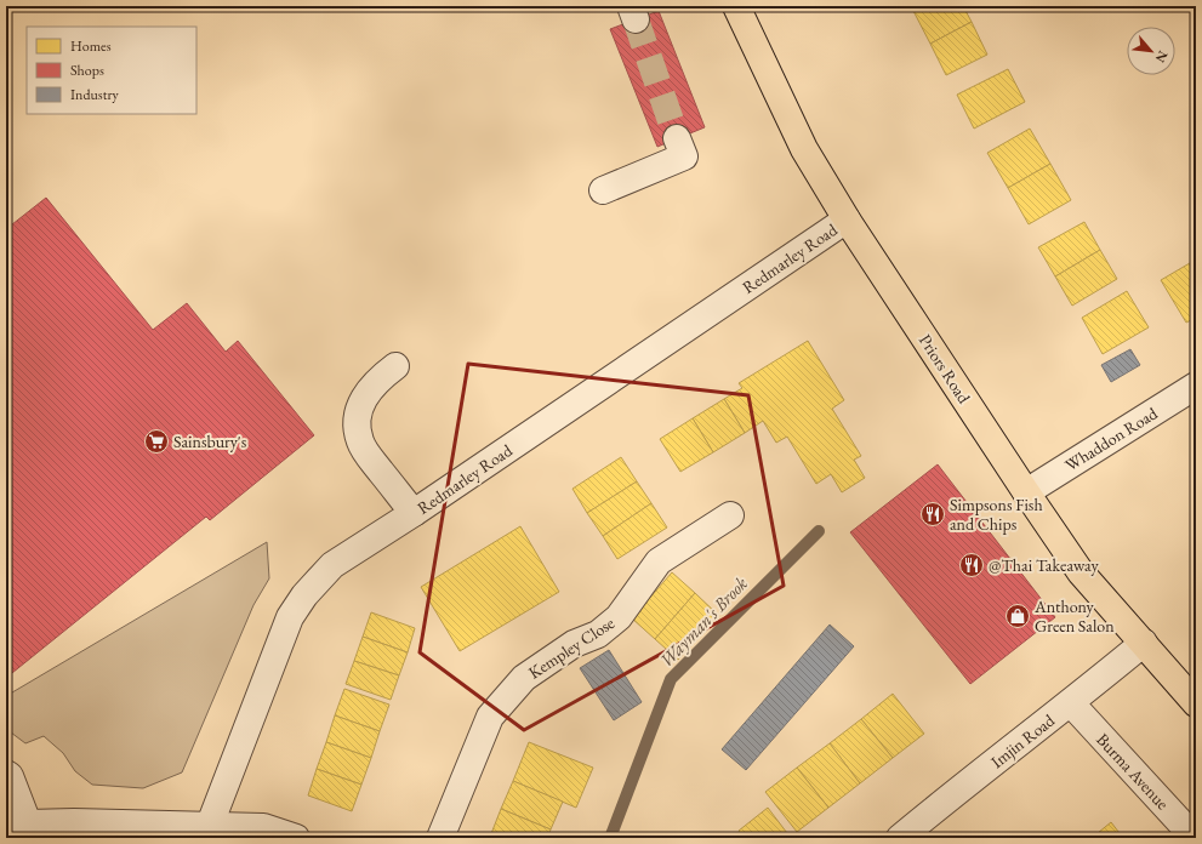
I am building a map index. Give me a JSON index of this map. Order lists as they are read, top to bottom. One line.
{"streets":{"main road":["Priors Road"],"street":["Redmarley Road","Whaddon Road","Kempley Close","Imjin Road","Burma Avenue"]},"crossings":[["Redmarley Road","Priors Road"],["Priors Road","Whaddon Road"],["Priors Road","Imjin Road"],["Imjin Road","Burma Avenue"]],"water":["Wayman's Brook"],"places":{"supermarket":["Sainsbury's"],"restaurant":["Simpsons Fish and Chips","@Thai Takeaway"],"shop":["Anthony Green Salon"]},"legend":["Homes","Shops","Industry"],"north":"bottom right"}
